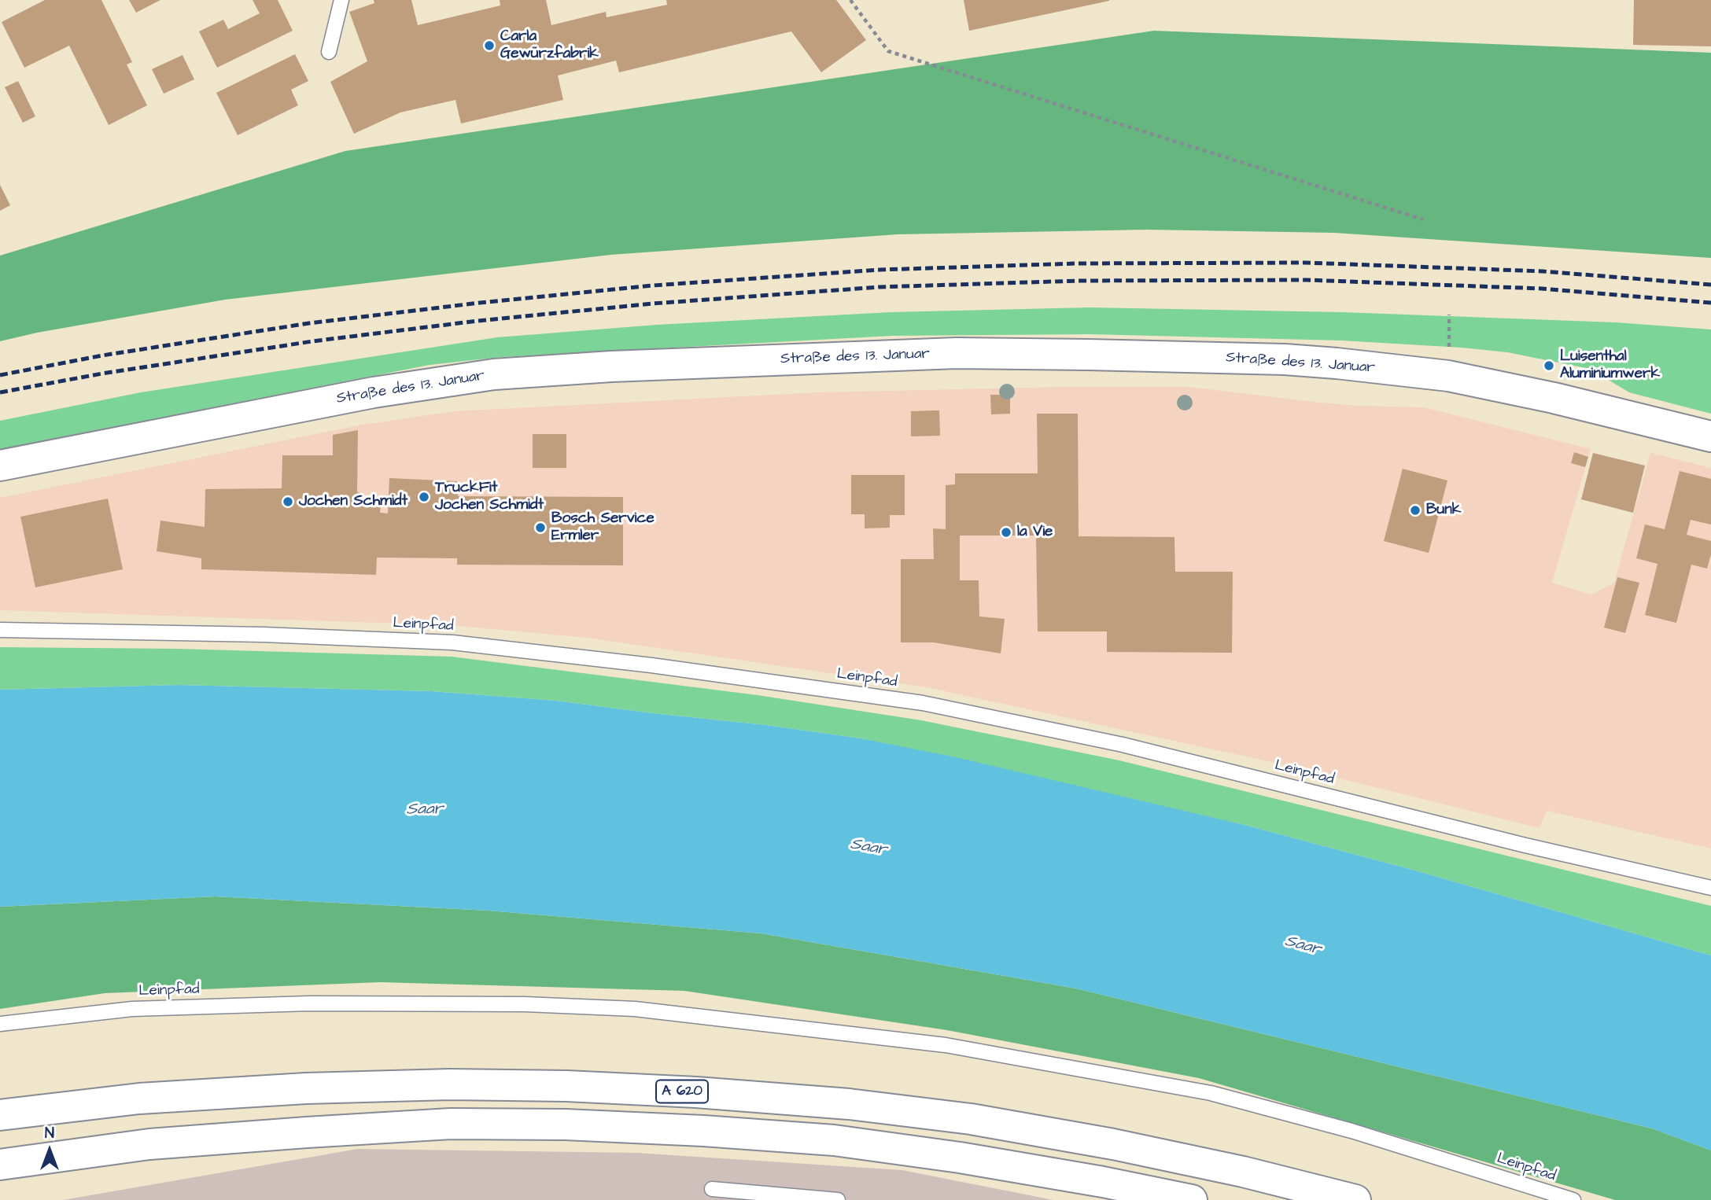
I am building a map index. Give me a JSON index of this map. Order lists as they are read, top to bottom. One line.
{"streets":{"main road":["Straße des 13. Januar","A 620"],"lane":["Leinpfad"]},"water":["Saar"],"places":["Carla Gewürzfabrik","Luisenthal Aluminiumwerk","TruckFit Jochen Schmidt","Jochen Schmidt","Bunk","Bosch Service Ermler","la Vie"],"north":"top"}
